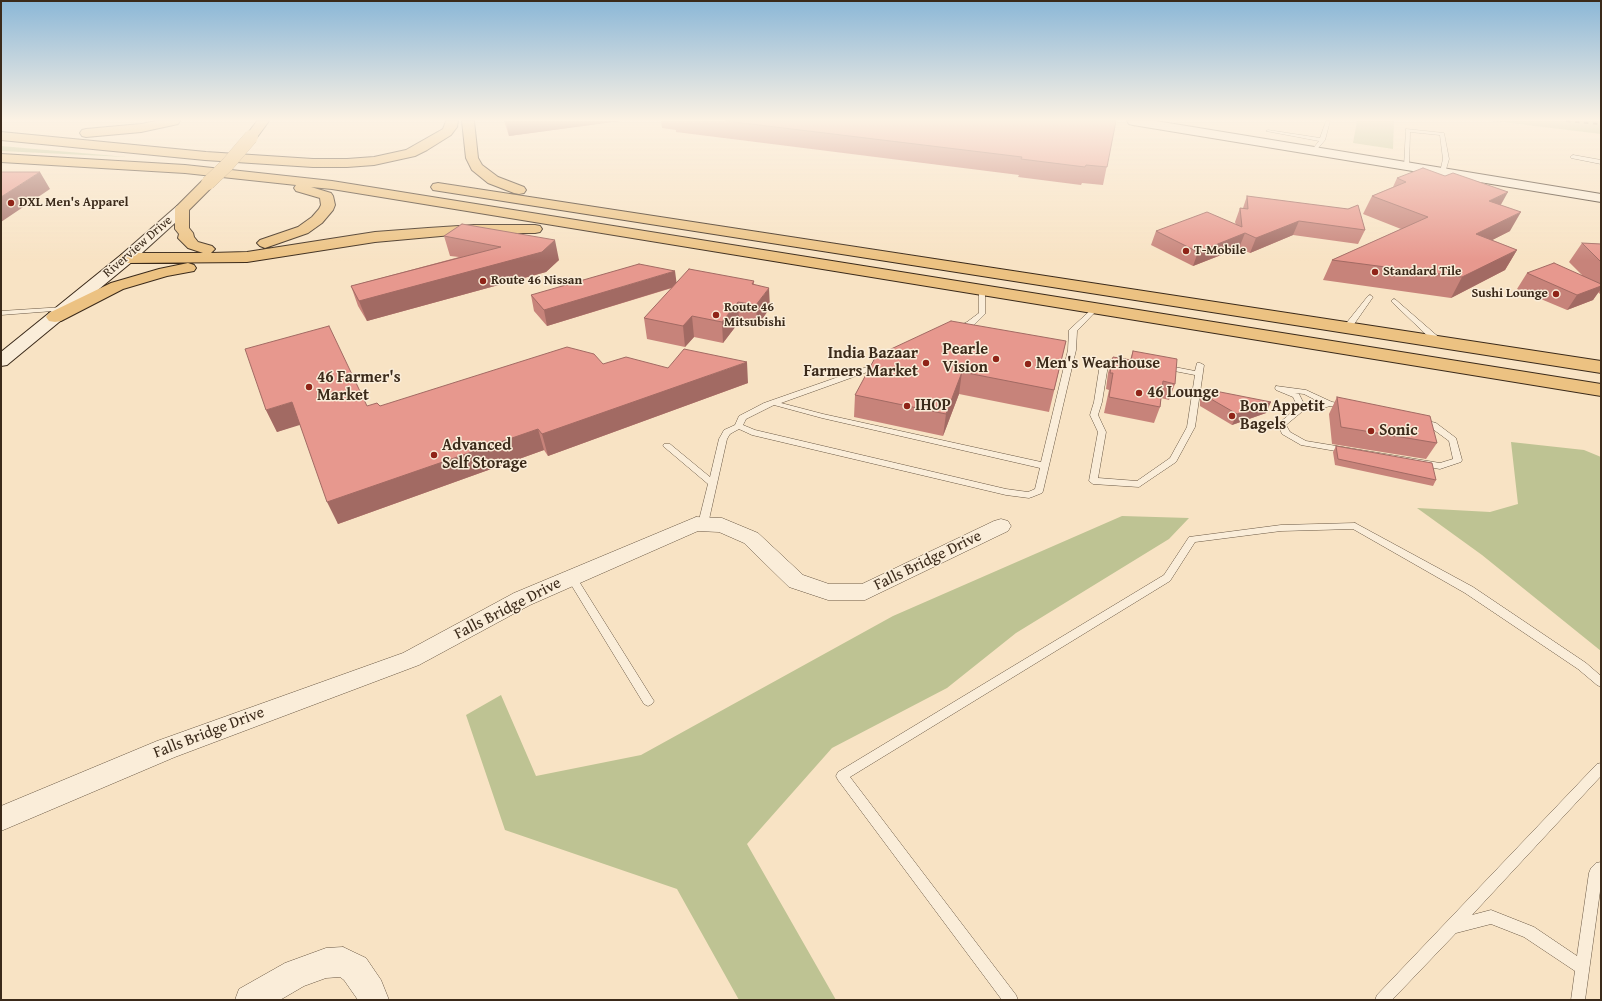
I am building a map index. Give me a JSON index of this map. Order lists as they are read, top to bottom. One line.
{"streets":{"main road":["Riverview Drive"],"street":["Falls Bridge Drive"]},"places":["DXL Men's Apparel","T-Mobile","Standard Tile","Route 46 Nissan","Sushi Lounge","Route 46 Mitsubishi","Pearle Vision","India Bazaar Farmers Market","Men's Wearhouse","46 Farmer's Market","46 Lounge","IHOP","Bon Appetit Bagels","Sonic","Advanced Self Storage"]}
